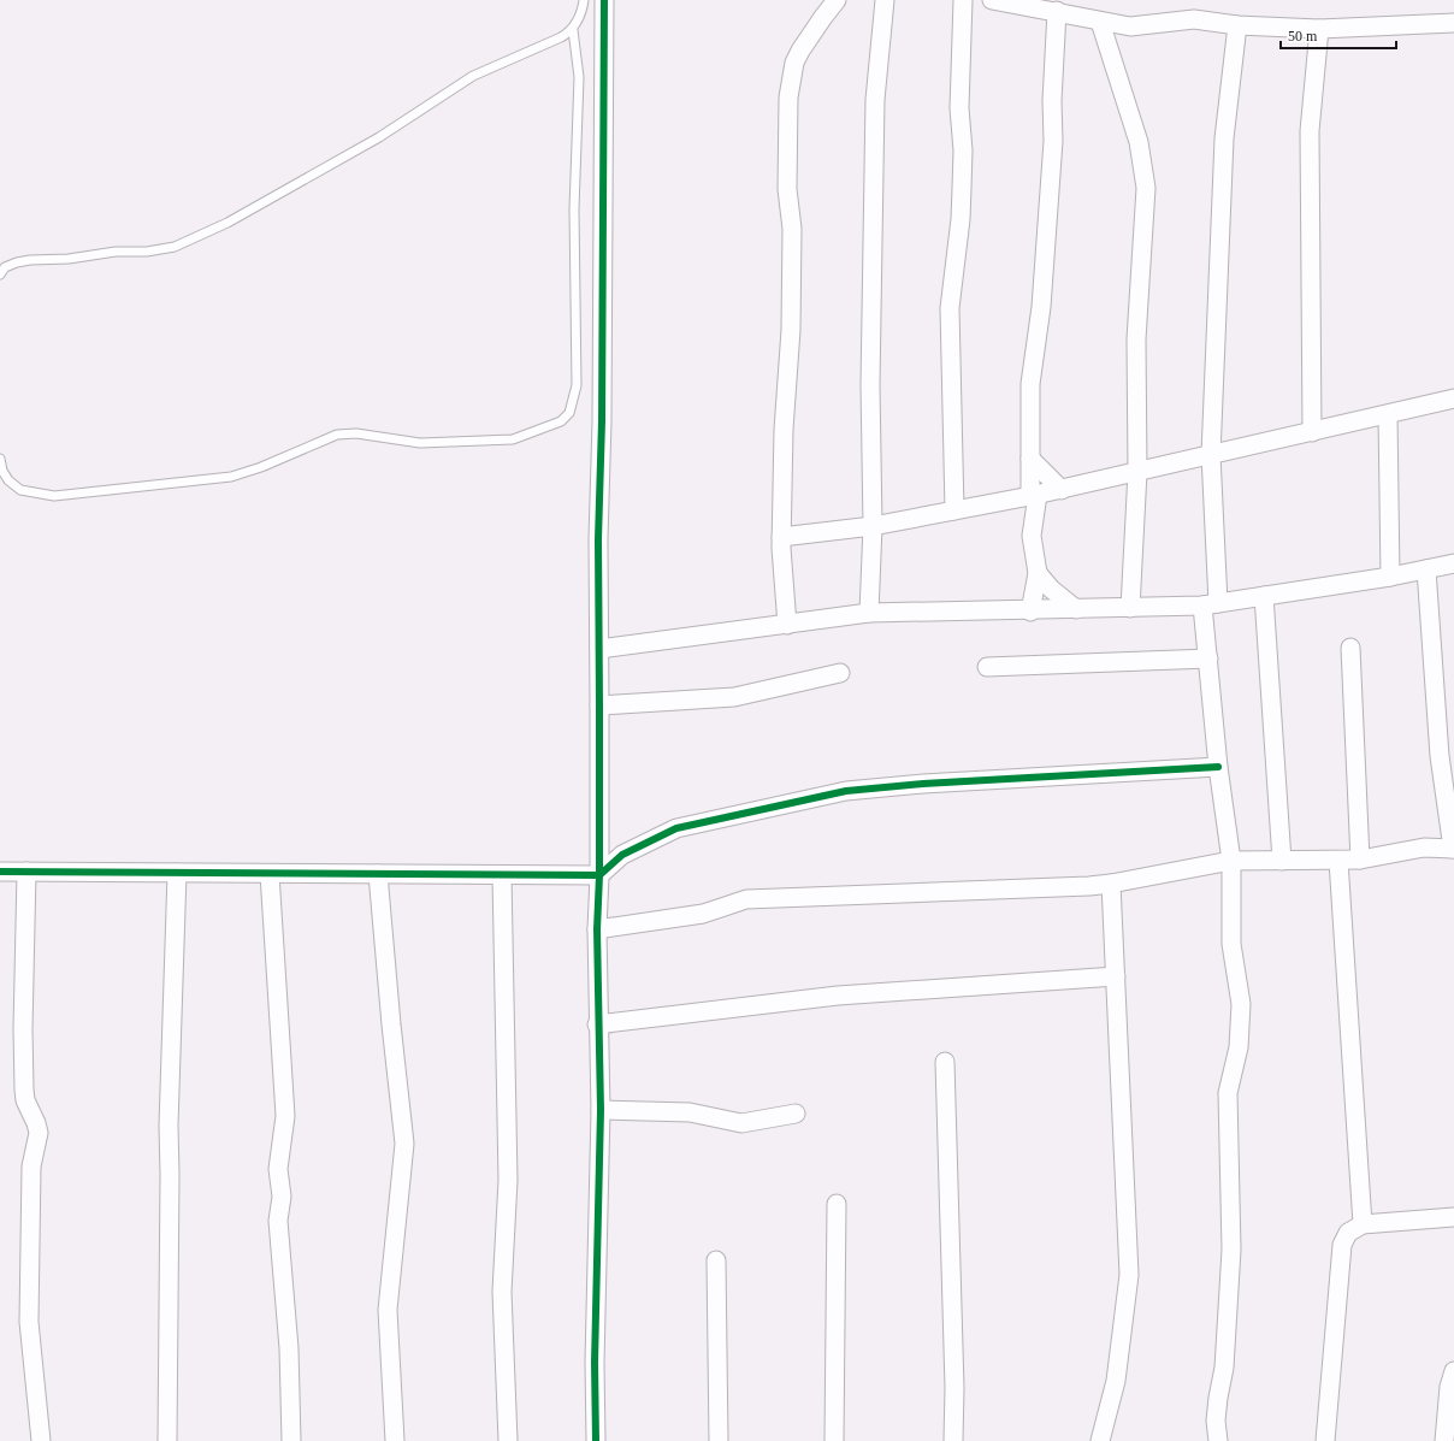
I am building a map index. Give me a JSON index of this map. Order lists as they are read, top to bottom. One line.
{"scale_bar":"50 m"}
